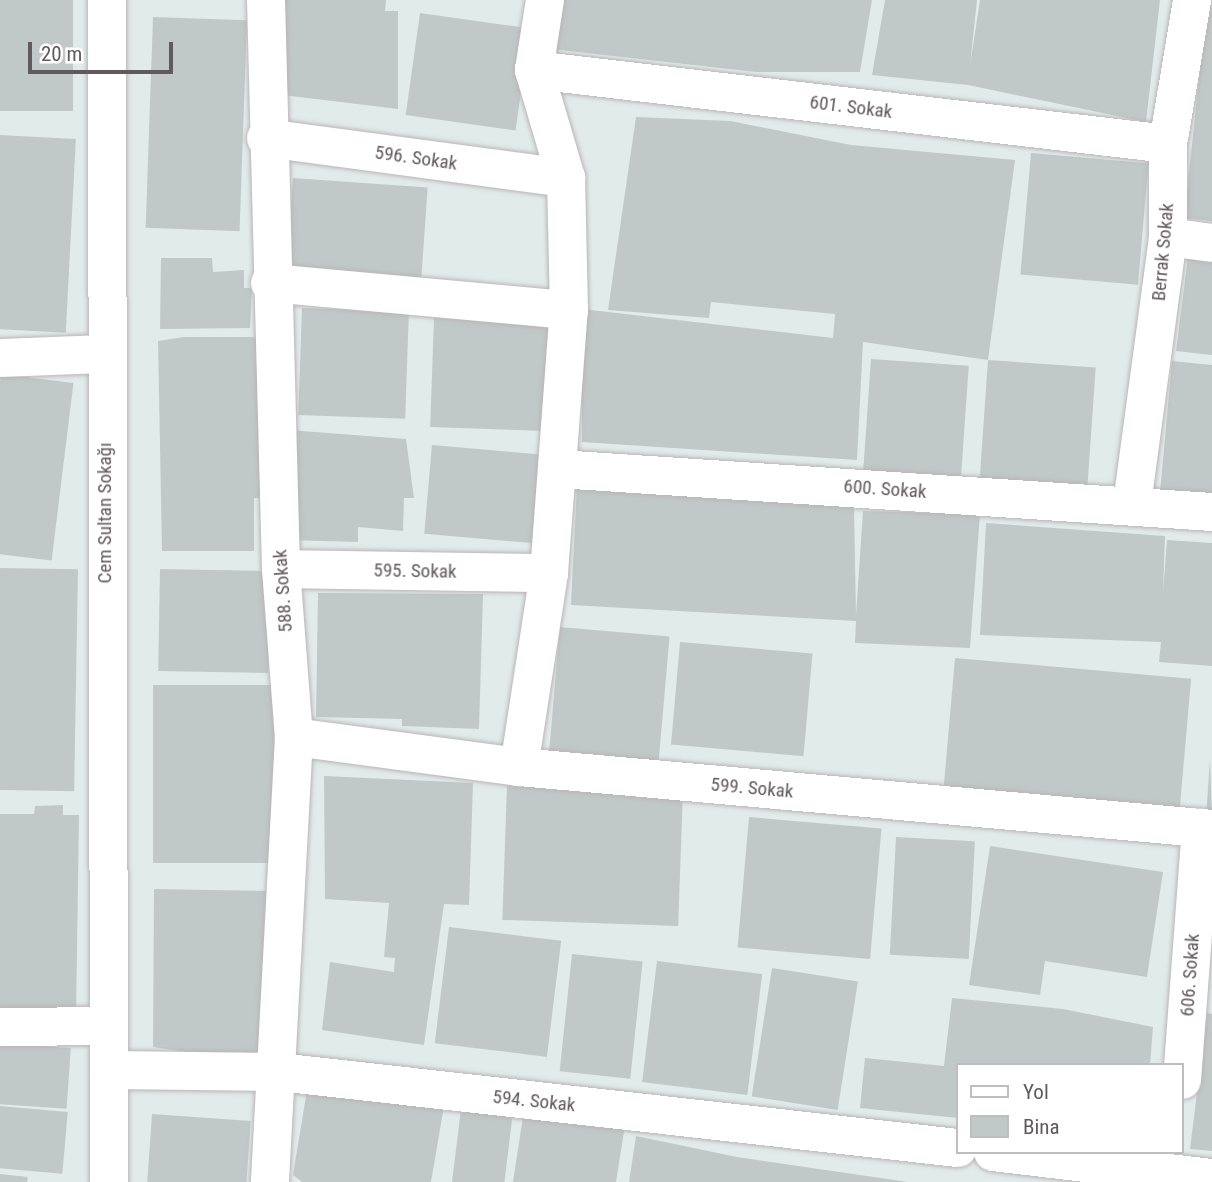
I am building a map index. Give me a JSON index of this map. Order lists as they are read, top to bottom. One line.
{"streets":{"street":["601. Sokak","596. Sokak","Berrak Sokak","600. Sokak","Cem Sultan Sokağı","595. Sokak","588. Sokak","599. Sokak","606. Sokak","594. Sokak"]},"crossings":[["601. Sokak","Berrak Sokak"],["596. Sokak","588. Sokak"],["Berrak Sokak","600. Sokak"],["Cem Sultan Sokağı","594. Sokak"],["595. Sokak","588. Sokak"],["588. Sokak","599. Sokak"],["588. Sokak","594. Sokak"],["599. Sokak","606. Sokak"]],"legend":["Yol","Bina"],"scale_bar":"20 m"}
